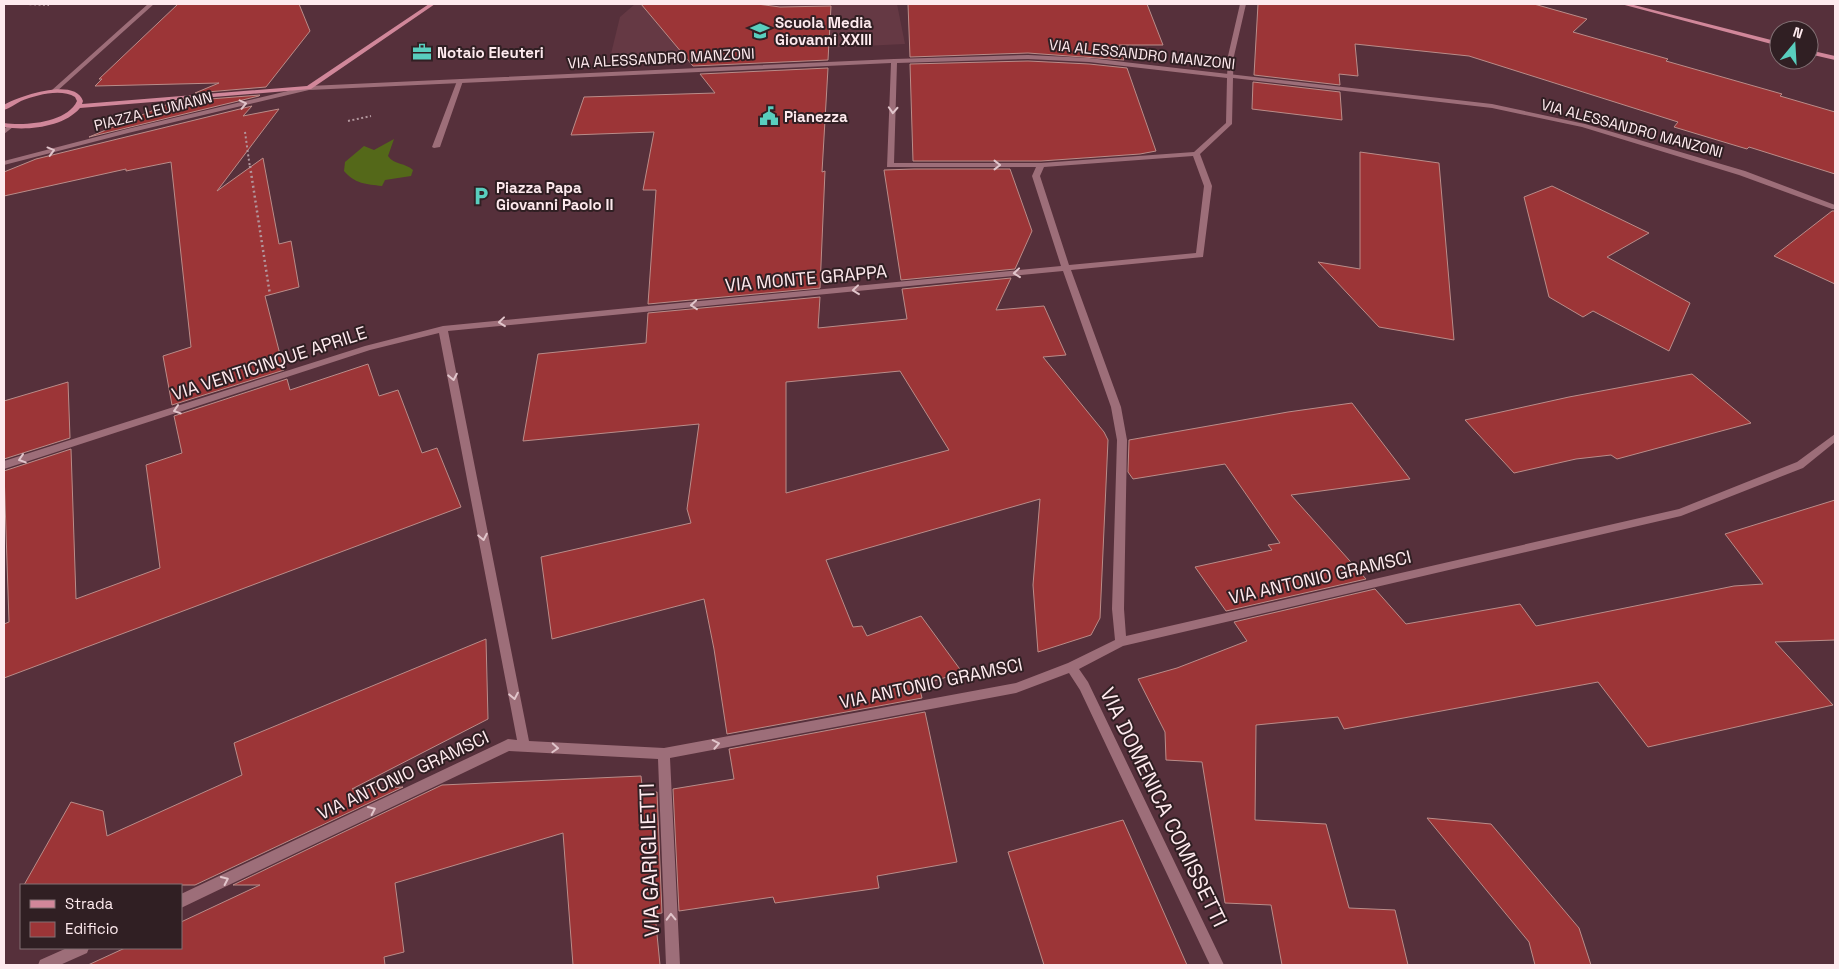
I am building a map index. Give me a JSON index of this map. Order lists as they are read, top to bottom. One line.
{"streets":{"street":["VIA ALESSANDRO MANZONI","PIAZZA LEUMANN","VIA MONTE GRAPPA","VIA VENTICINQUE APRILE","VIA ANTONIO GRAMSCI","VIA DOMENICA COMISSETTI","VIA GARIGLIETTI"]},"crossings":[["VIA ALESSANDRO MANZONI","PIAZZA LEUMANN"],["VIA MONTE GRAPPA","VIA VENTICINQUE APRILE"],["VIA ANTONIO GRAMSCI","VIA DOMENICA COMISSETTI"],["VIA ANTONIO GRAMSCI","VIA GARIGLIETTI"]],"one_way":["VIA MONTE GRAPPA","VIA VENTICINQUE APRILE","VIA ANTONIO GRAMSCI","VIA GARIGLIETTI"],"places":{"school or university":["Scuola Media Giovanni XXIII"],"office":["Notaio Eleuteri"],"public building":["Pianezza"],"parking":["Piazza Papa Giovanni Paolo II"]},"legend":["Strada","Edificio"],"north":"top"}
